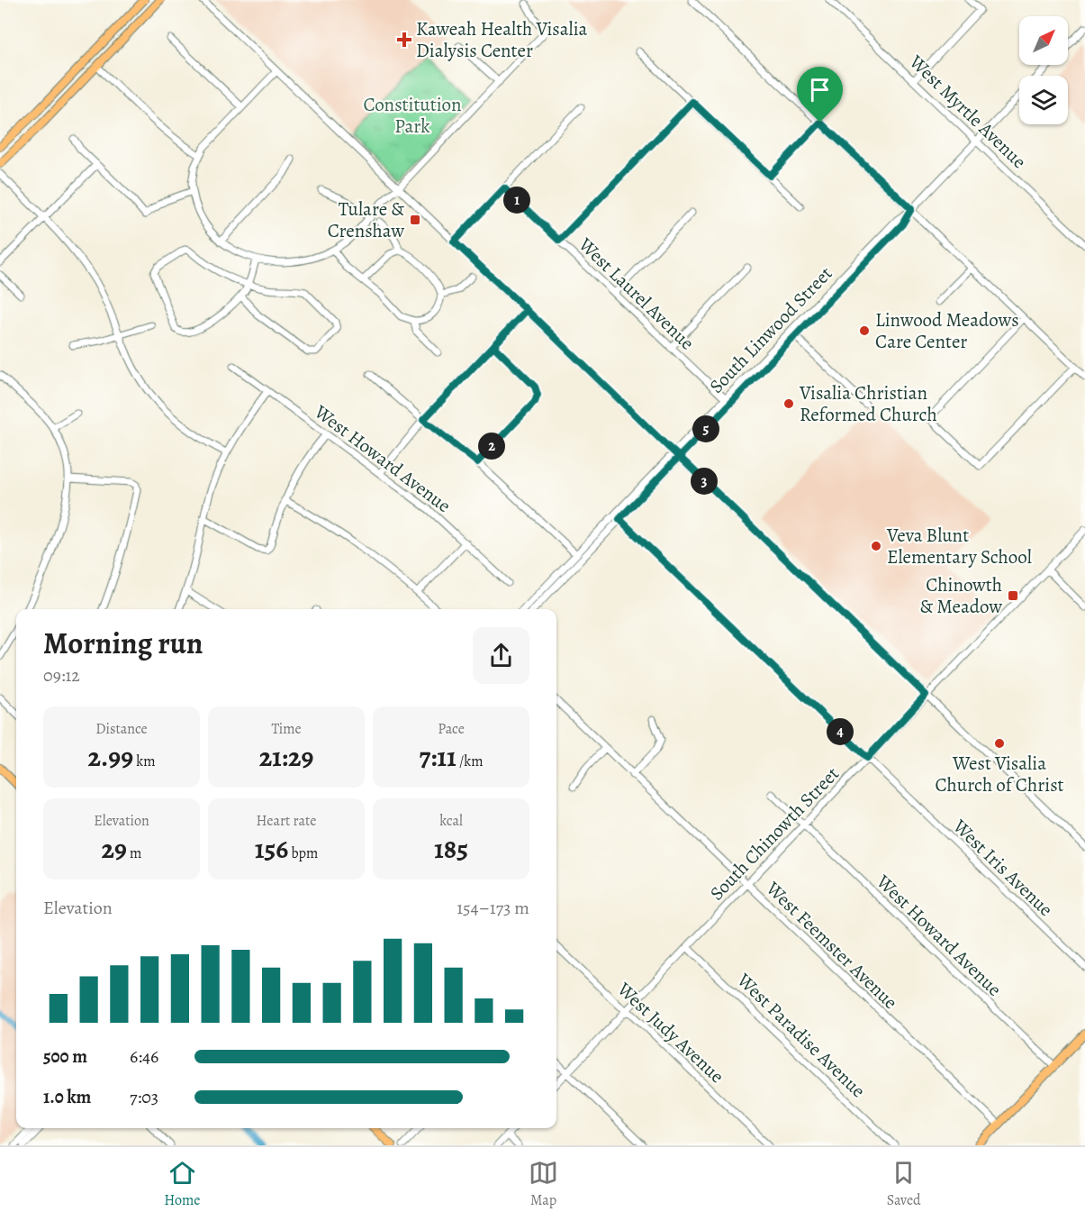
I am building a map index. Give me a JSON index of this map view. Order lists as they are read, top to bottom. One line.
{"streets":{"street":["West Myrtle Avenue","West Laurel Avenue","South Linwood Street","West Howard Avenue","South Chinowth Street","West Iris Avenue","West Feemster Avenue","West Judy Avenue","West Paradise Avenue"]},"crossings":[["West Myrtle Avenue","South Linwood Street"],["West Laurel Avenue","South Linwood Street"],["South Linwood Street","West Iris Avenue"],["West Howard Avenue","South Chinowth Street"],["South Chinowth Street","West Iris Avenue"],["South Chinowth Street","West Feemster Avenue"],["South Chinowth Street","West Judy Avenue"],["South Chinowth Street","West Paradise Avenue"]],"parks":["Constitution Park"],"places":{"health":["Kaweah Health Visalia Dialysis Center"],"transit":["Tulare & Crenshaw","Chinowth & Meadow"],"other":["Linwood Meadows Care Center","Visalia Christian Reformed Church","Veva Blunt Elementary School","West Visalia Church of Christ"]},"north":"top right","page":{"pins":["1","5","2","3","4"],"heading":["Morning run","09:12"],"stats":[["Distance","2.99 km"],["Time","21:29"],["Pace","7:11 /km"],["Elevation","29 m"],["Heart rate","156 bpm"],["kcal","185"]],"chart":["Elevation","154–173 m"],"list":[{"name":"500 m","note":"6:46"},{"name":"1.0 km","note":"7:03"}],"tabs":["Home","Map","Saved"]}}
